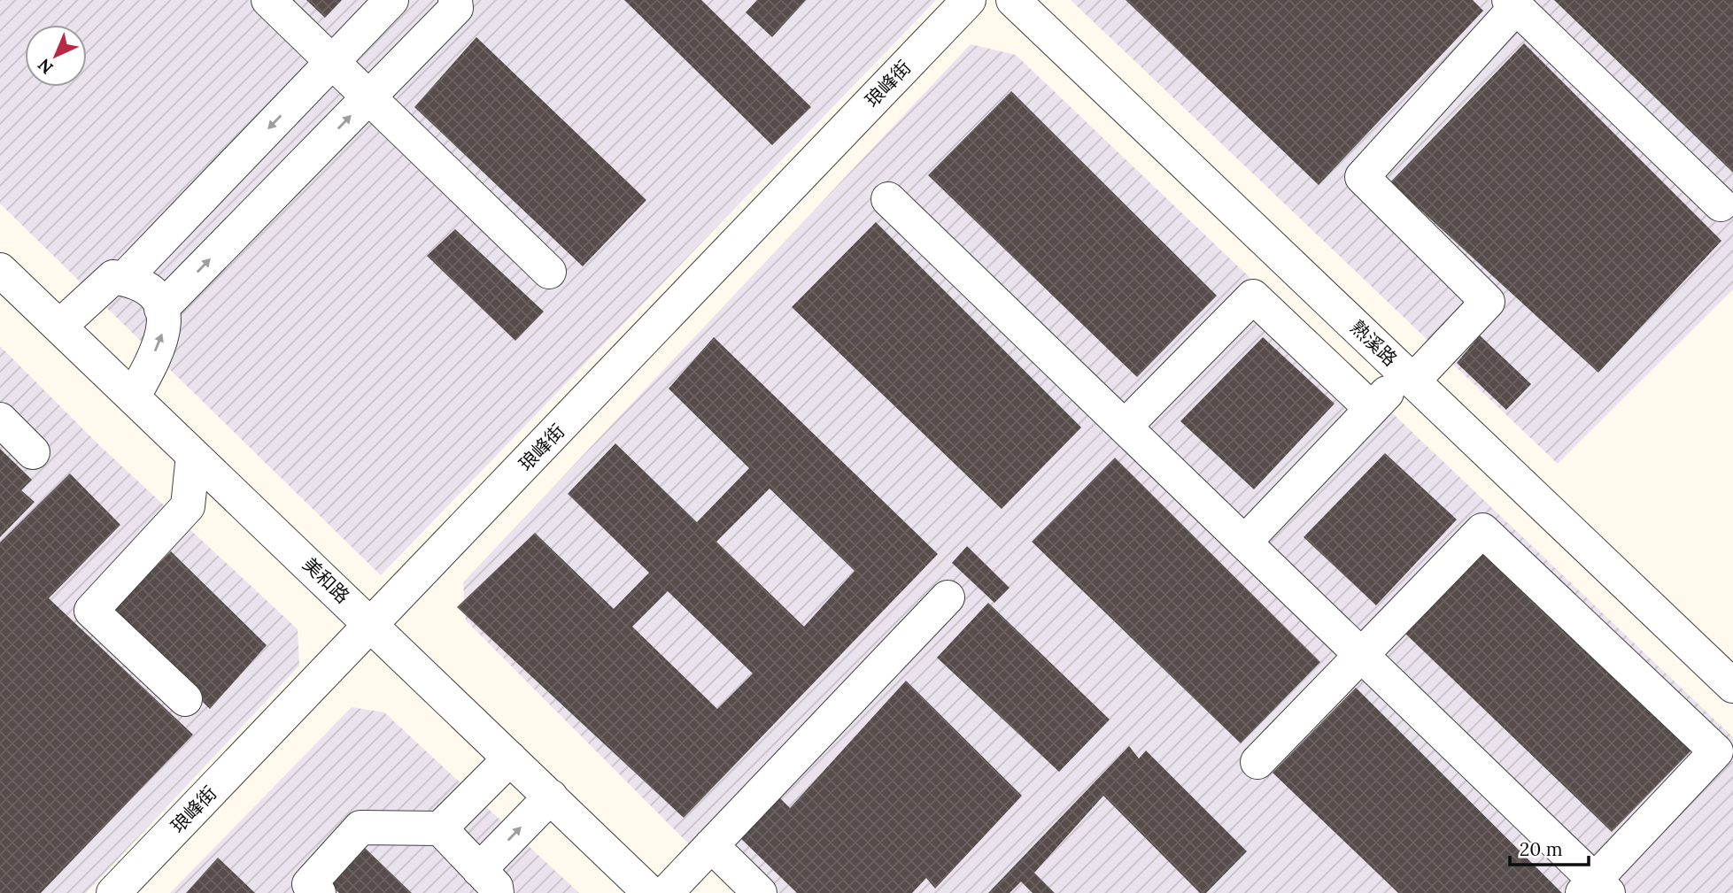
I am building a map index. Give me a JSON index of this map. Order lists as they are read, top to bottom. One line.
{"streets":{"street":["琅峰街","熟溪路","美和路"]},"crossings":[["琅峰街","美和路"]],"scale_bar":"20 m","north":"bottom left"}
